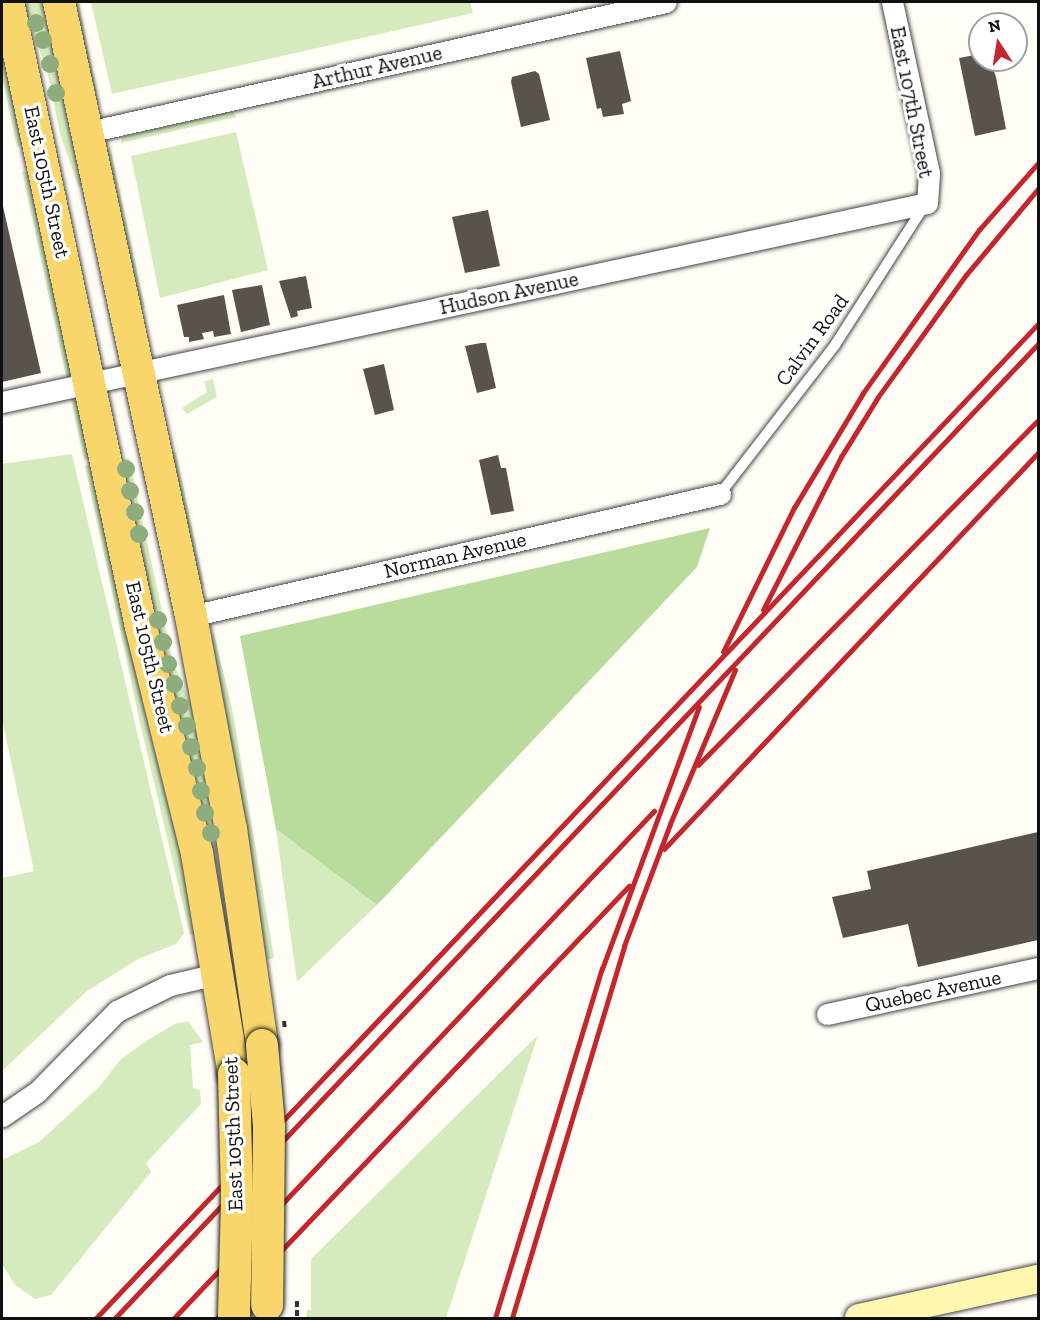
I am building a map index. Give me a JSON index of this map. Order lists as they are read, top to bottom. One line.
{"streets":{"main road":["East 105th Street"],"street":["Arthur Avenue","East 107th Street","Hudson Avenue","Norman Avenue","Quebec Avenue"],"lane":["Calvin Road"]},"crossings":[["Arthur Avenue","East 105th Street"],["East 107th Street","Hudson Avenue"],["East 107th Street","Calvin Road"],["East 105th Street","Hudson Avenue"],["East 105th Street","Norman Avenue"],["Hudson Avenue","Calvin Road"],["Calvin Road","Norman Avenue"]],"north":"top"}
